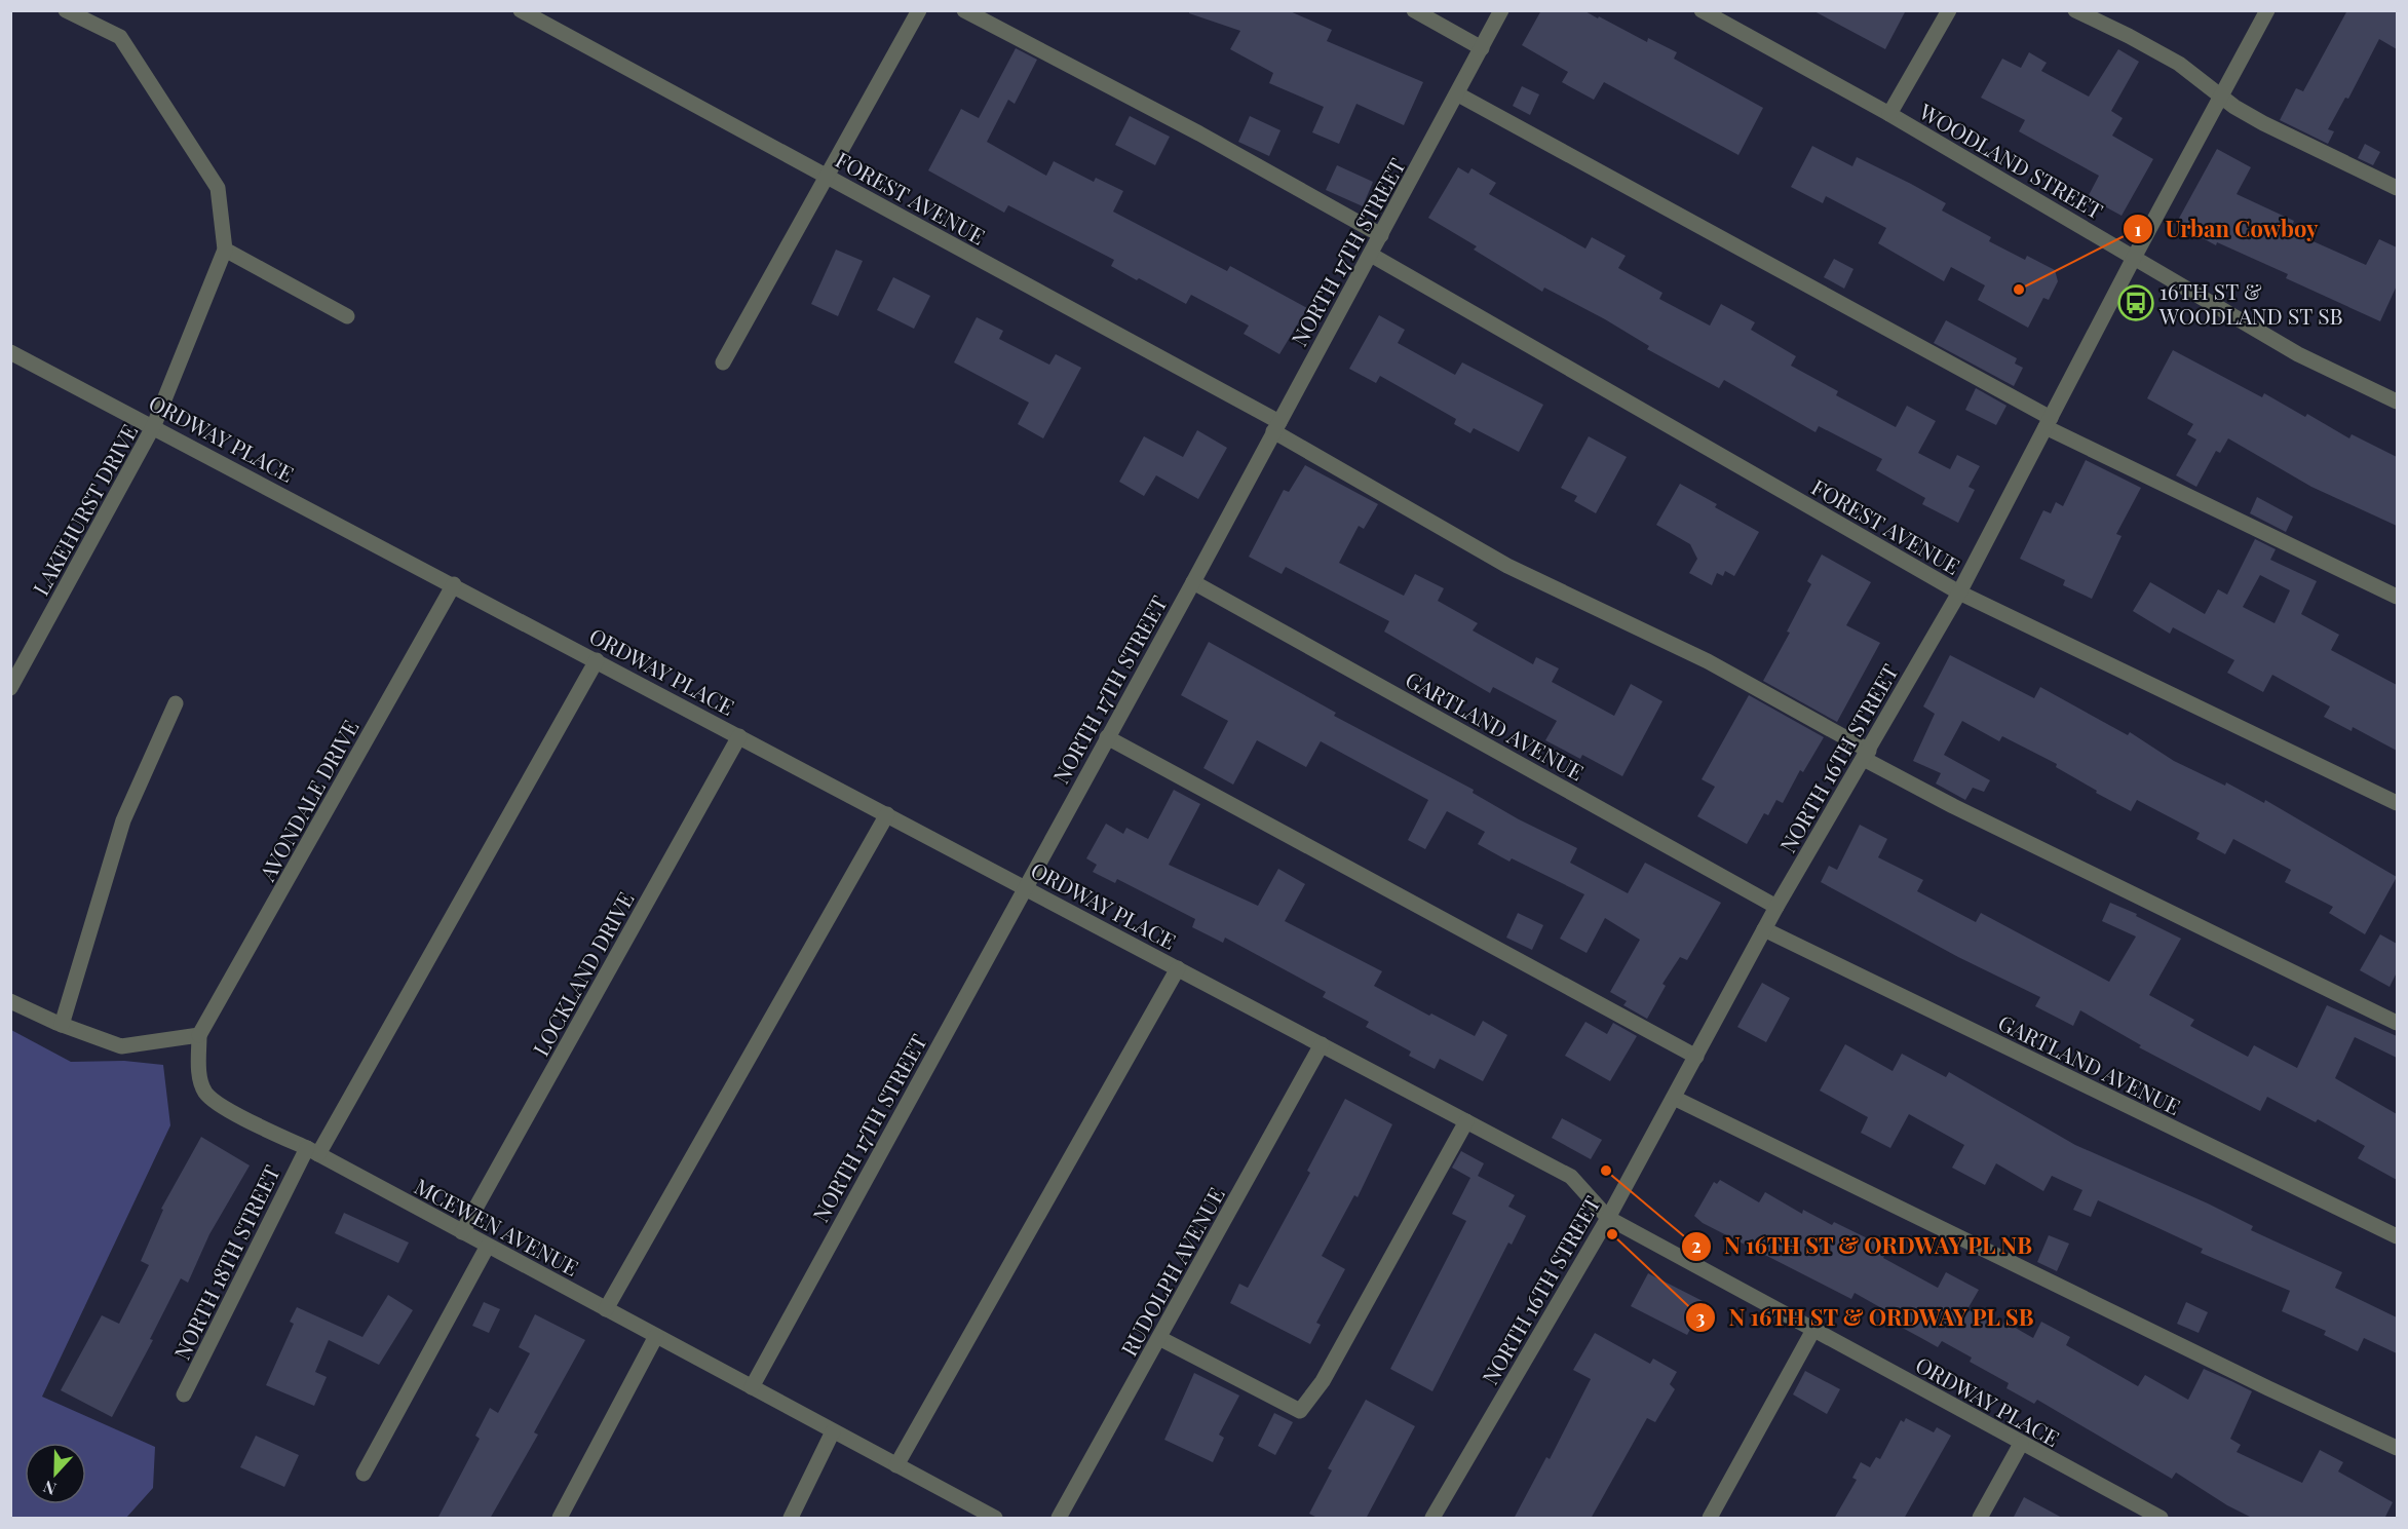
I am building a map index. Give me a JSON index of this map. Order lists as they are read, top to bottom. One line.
{"streets":{"street":["WOODLAND STREET","FOREST AVENUE","NORTH 17TH STREET","ORDWAY PLACE","LAKEHURST DRIVE","GARTLAND AVENUE","NORTH 16TH STREET","AVONDALE DRIVE","LOCKLAND DRIVE","MCEWEN AVENUE","NORTH 18TH STREET","RUDOLPH AVENUE"]},"crossings":[["WOODLAND STREET","NORTH 16TH STREET"],["FOREST AVENUE","NORTH 17TH STREET"],["FOREST AVENUE","NORTH 16TH STREET"],["NORTH 17TH STREET","ORDWAY PLACE"],["NORTH 17TH STREET","GARTLAND AVENUE"],["NORTH 17TH STREET","MCEWEN AVENUE"],["ORDWAY PLACE","LAKEHURST DRIVE"],["ORDWAY PLACE","NORTH 16TH STREET"],["ORDWAY PLACE","AVONDALE DRIVE"],["ORDWAY PLACE","LOCKLAND DRIVE"],["ORDWAY PLACE","NORTH 18TH STREET"],["ORDWAY PLACE","RUDOLPH AVENUE"],["GARTLAND AVENUE","NORTH 16TH STREET"],["AVONDALE DRIVE","MCEWEN AVENUE"],["LOCKLAND DRIVE","MCEWEN AVENUE"],["MCEWEN AVENUE","NORTH 18TH STREET"]],"places":{"other":["Urban Cowboy","N 16TH ST & ORDWAY PL NB","N 16TH ST & ORDWAY PL SB"],"bus stop":["16TH ST & WOODLAND ST SB"]},"north":"bottom"}
